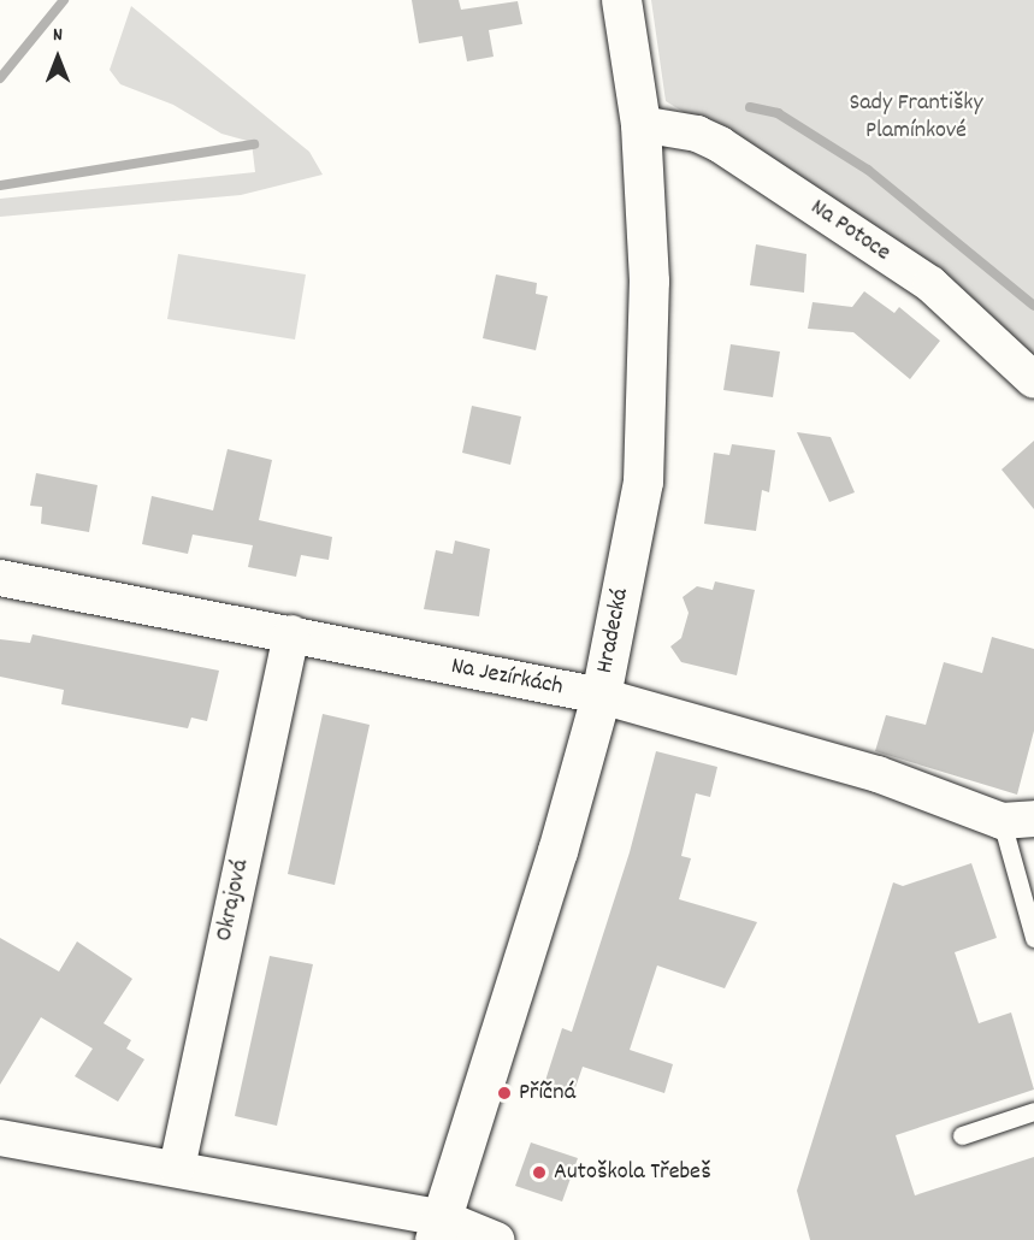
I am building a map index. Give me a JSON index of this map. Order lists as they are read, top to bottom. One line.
{"streets":{"street":["Na Potoce","Hradecká","Na Jezírkách","Okrajová"]},"crossings":[["Na Potoce","Hradecká"],["Hradecká","Na Jezírkách"],["Na Jezírkách","Okrajová"]],"parks":["Sady Františky Plamínkové"],"places":["Příčná","Autoškola Třebeš"],"north":"top"}
